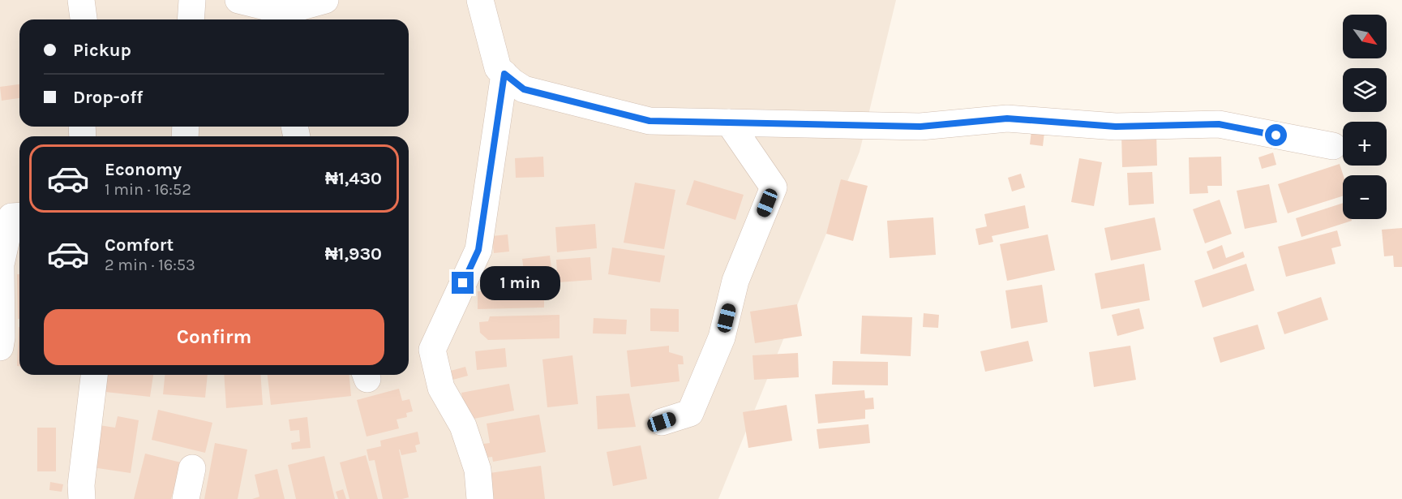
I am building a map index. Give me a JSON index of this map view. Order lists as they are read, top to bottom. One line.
{"north":"bottom right","page":{"map_buttons":["+","−"],"banner":["Pickup","Drop-off"],"list":[{"name":"Economy","note":"1 min · 16:52","value":"₦1,430"},{"name":"Comfort","note":"2 min · 16:53","value":"₦1,930"}],"bubble":"1 min","buttons":"Confirm"}}
